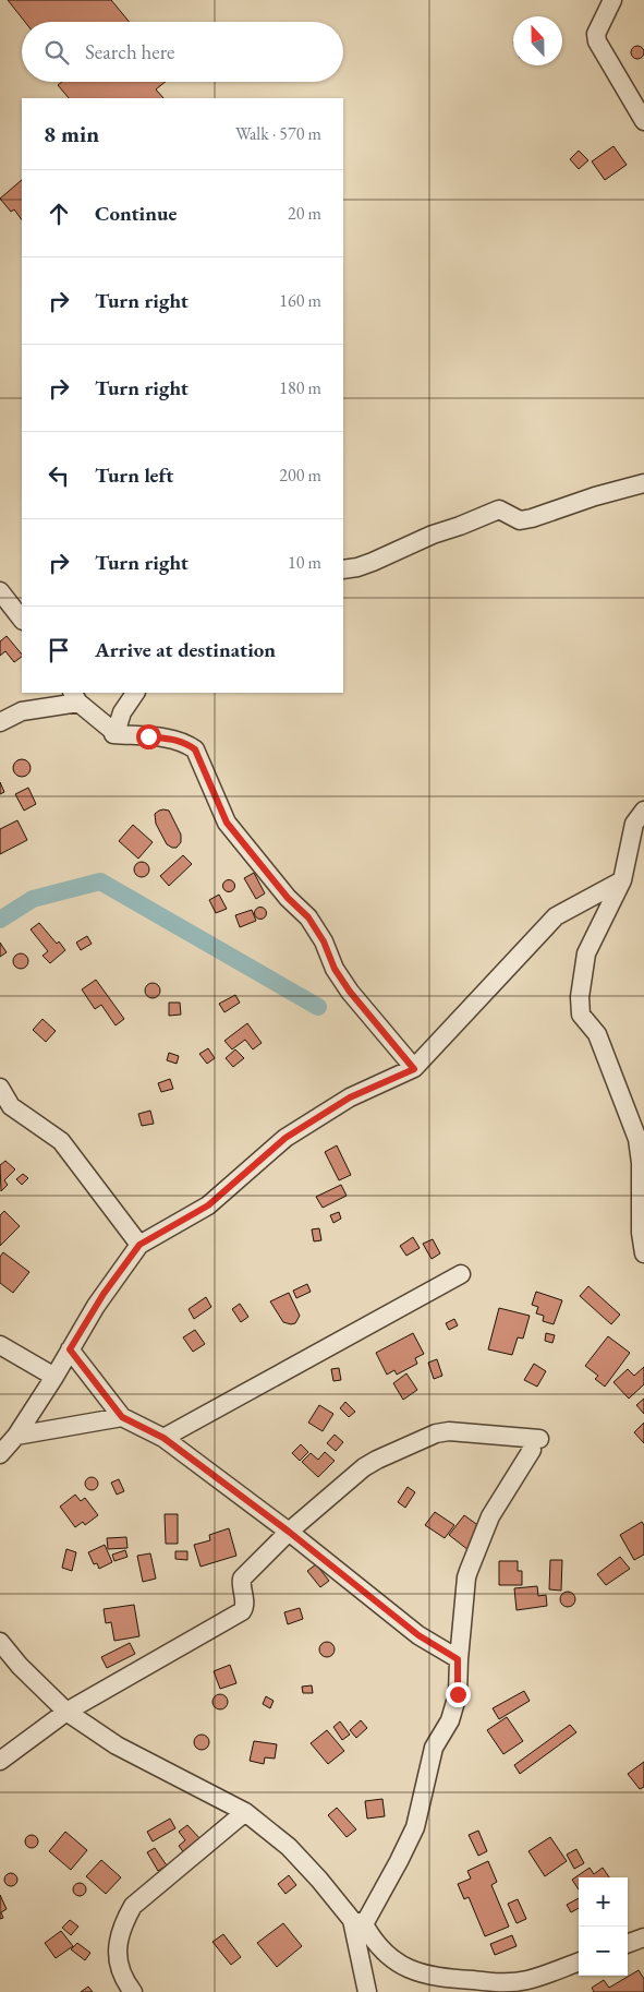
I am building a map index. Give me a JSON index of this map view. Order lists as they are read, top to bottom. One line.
{"north":"top","page":{"search":"Search here","heading":["8 min","Walk · 570 m"],"list":[["Continue","20 m"],["Turn right","160 m"],["Turn right","180 m"],["Turn left","200 m"],["Turn right","10 m"],"Arrive at destination"],"map_buttons":["+","−"]}}
